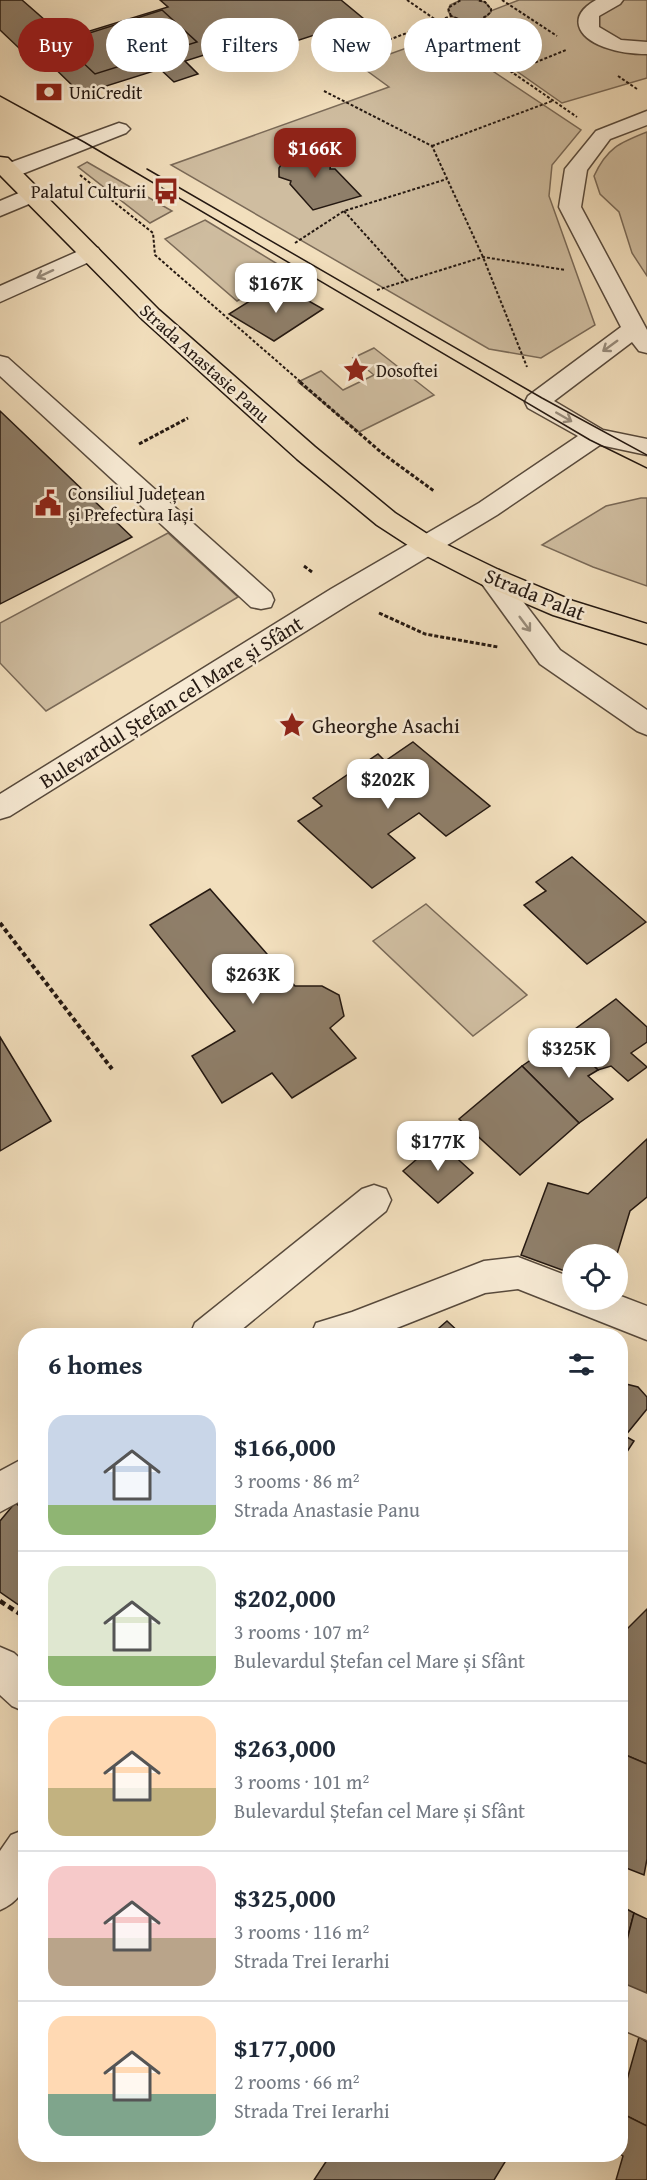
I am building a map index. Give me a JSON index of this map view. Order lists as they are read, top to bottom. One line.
{"streets":{"main road":["Strada Anastasie Panu","Strada Palat"],"street":["Bulevardul Ștefan cel Mare și Sfânt"]},"crossings":[["Strada Anastasie Panu","Strada Palat"],["Strada Anastasie Panu","Bulevardul Ștefan cel Mare și Sfânt"],["Strada Palat","Bulevardul Ștefan cel Mare și Sfânt"]],"places":{"bank":["UniCredit"],"bus stop":["Palatul Culturii"],"place":["Dosoftei","Gheorghe Asachi"],"public building":["Consiliul Județean și Prefectura Iași"]},"page":{"chip":["Buy","Rent","Filters","New","Apartment"],"price":["$166K","$167K","$202K","$263K","$325K","$177K"],"heading":"6 homes","list":[{"name":"$166,000","note":"3 rooms · 86 m² · Strada Anastasie Panu"},{"name":"$202,000","note":"3 rooms · 107 m² · Bulevardul Ștefan cel Mare și Sfânt"},{"name":"$263,000","note":"3 rooms · 101 m² · Bulevardul Ștefan cel Mare și Sfânt"},{"name":"$325,000","note":"3 rooms · 116 m² · Strada Trei Ierarhi"},{"name":"$177,000","note":"2 rooms · 66 m² · Strada Trei Ierarhi"}]}}
